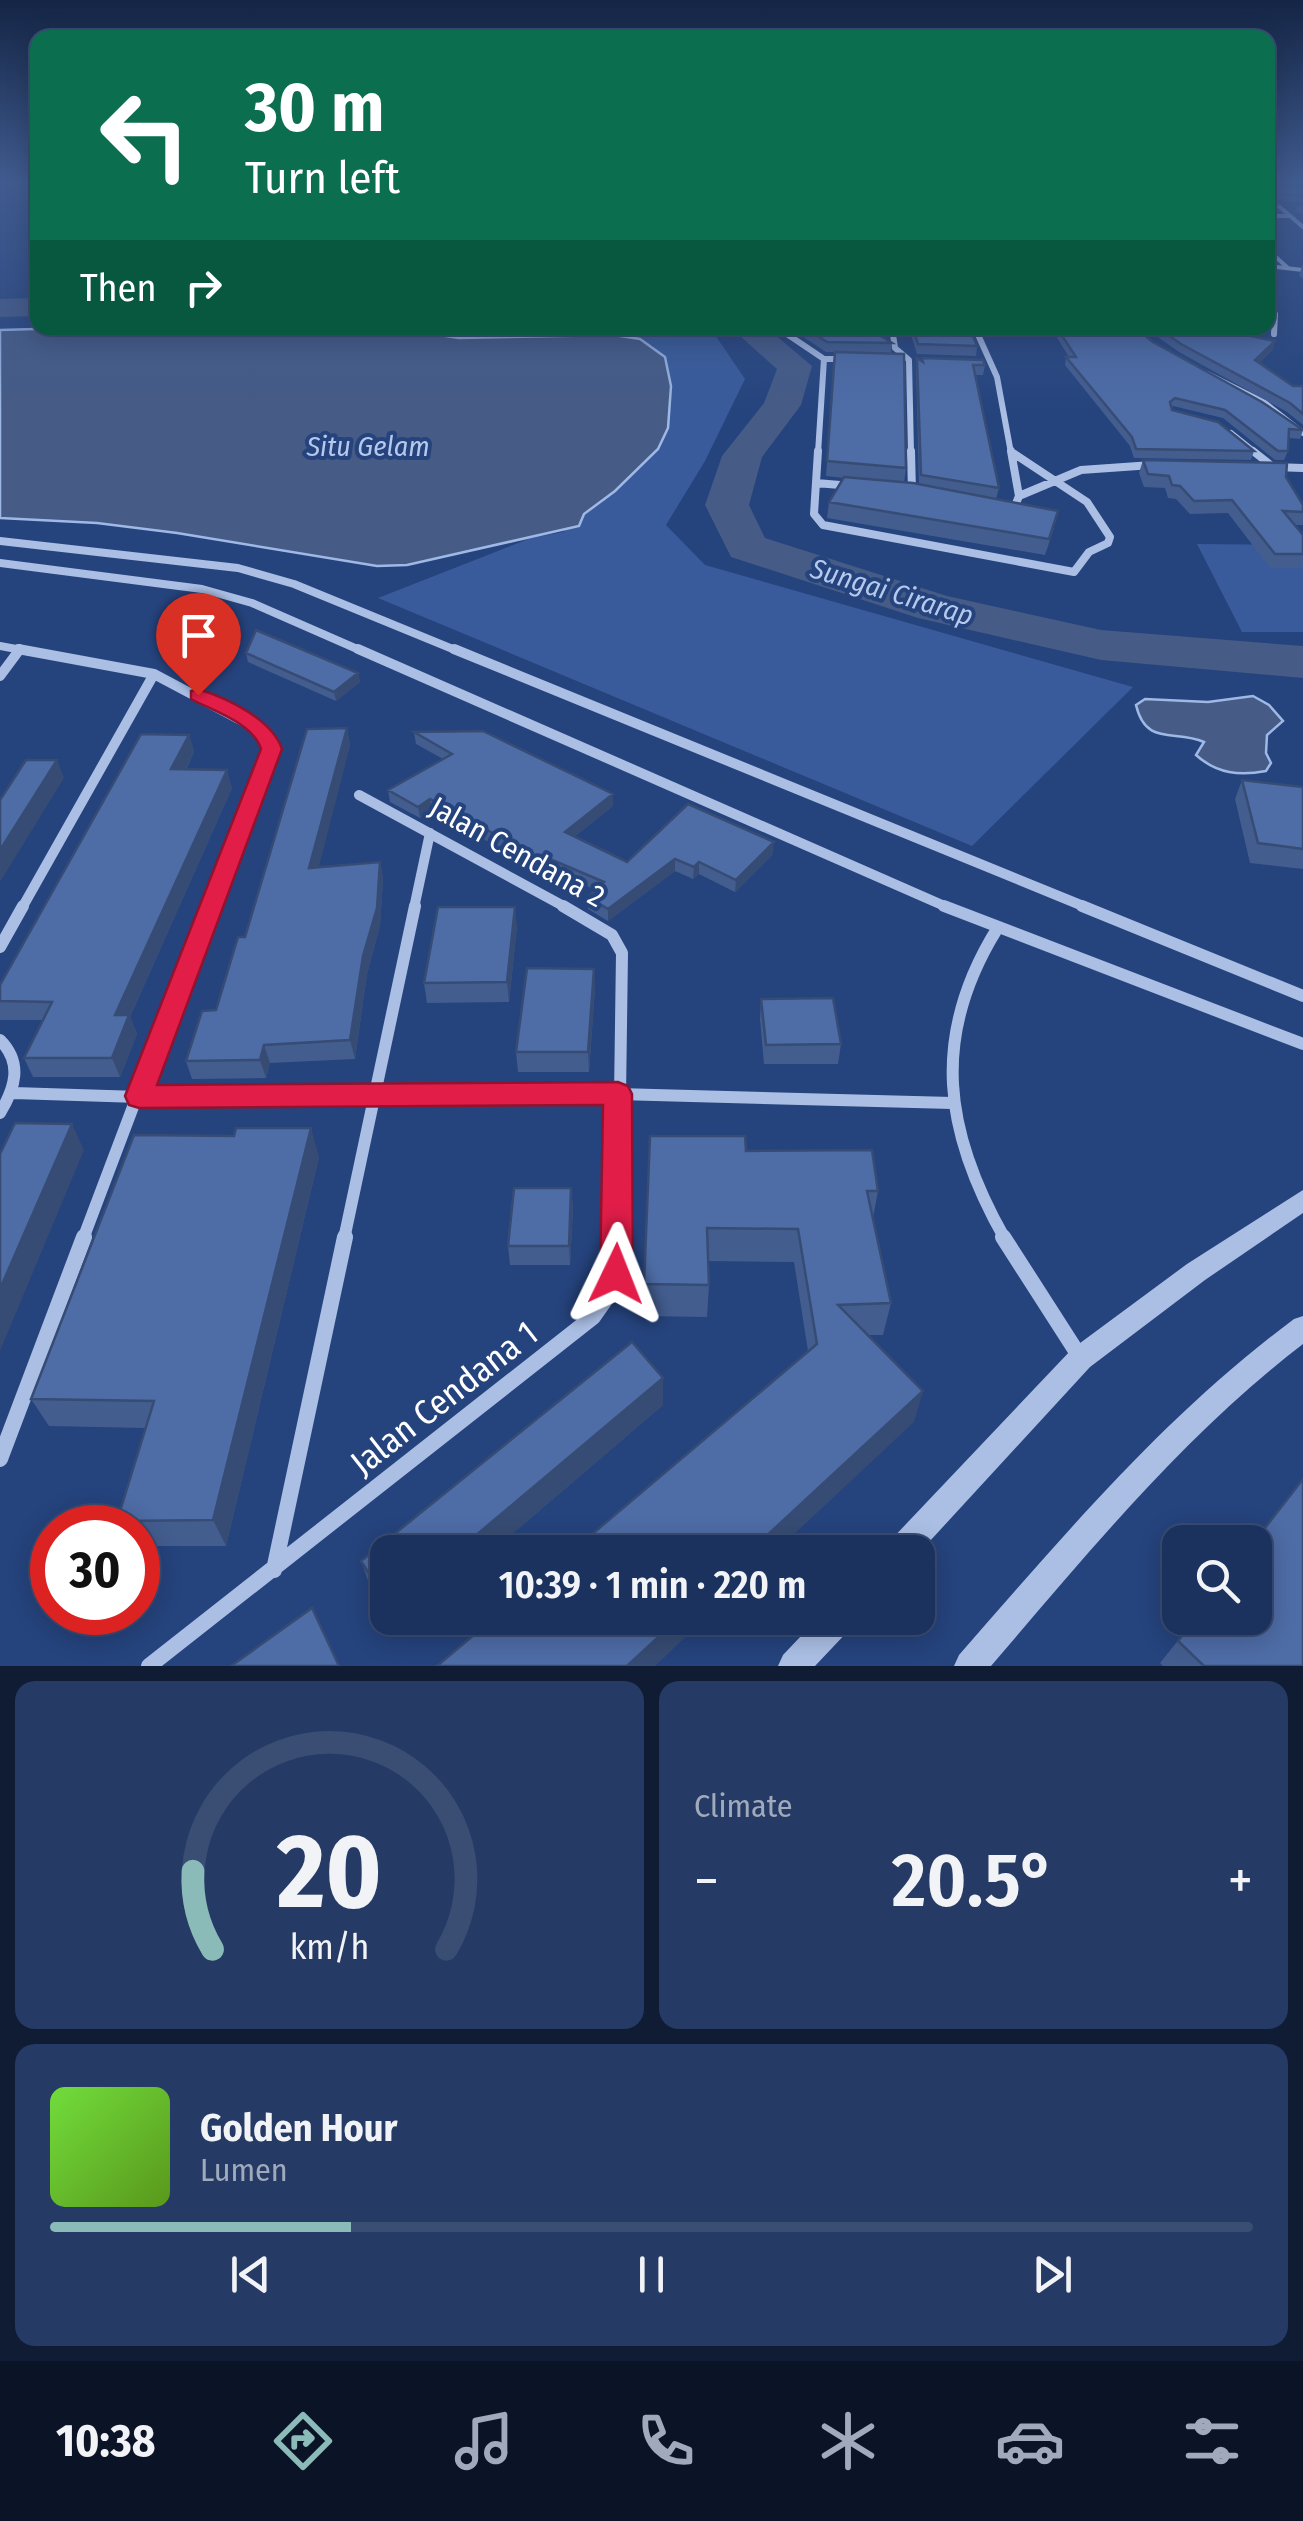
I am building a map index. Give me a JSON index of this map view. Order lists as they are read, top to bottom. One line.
{"streets":{"street":["Jalan Cendana 2","Jalan Cendana 1"]},"crossings":[["Jalan Cendana 2","Jalan Cendana 1"]],"water":["Situ Gelam","Sungai Cirarap"],"page":{"turn":["30 m","Turn left"],"then":"Then","limit":"30","trip":"10:39 · 1 min · 220 m","tile":"Climate","heat":["−","20.5°","+"],"song":["Golden Hour","Lumen"],"tabs":"10:38","gauge":["20","km/h"]}}
